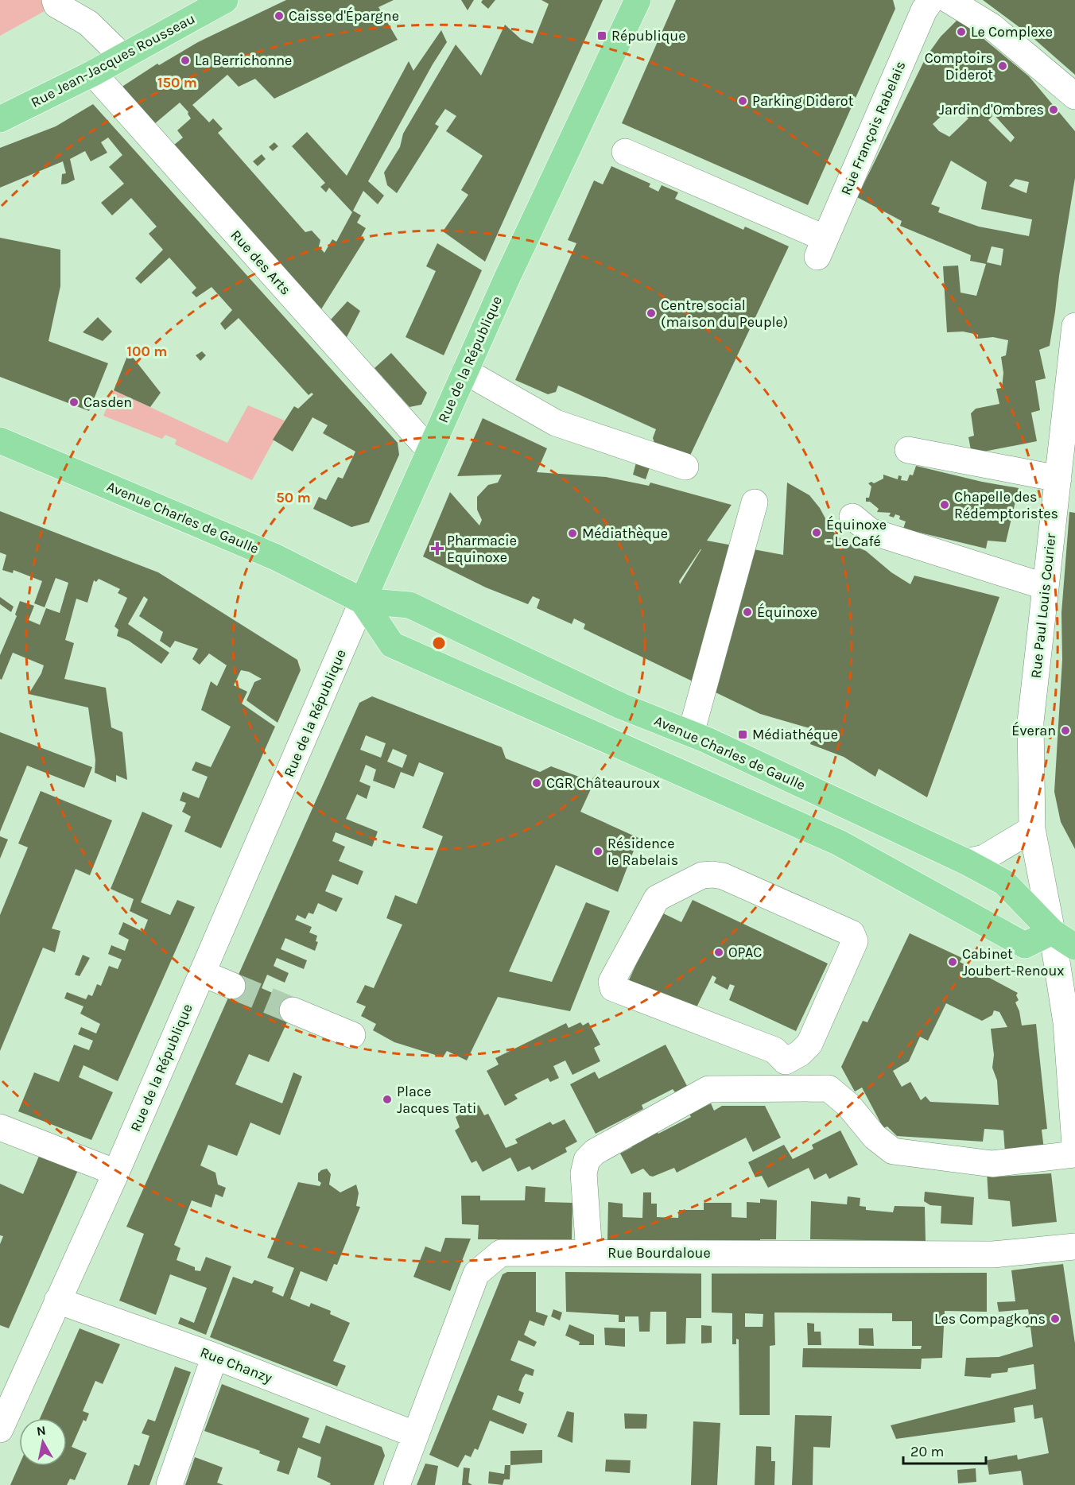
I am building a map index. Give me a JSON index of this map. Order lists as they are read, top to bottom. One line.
{"streets":{"main road":["Rue Jean-Jacques Rousseau","Rue de la République","Avenue Charles de Gaulle"],"street":["Rue François Rabelais","Rue des Arts","Rue Paul Louis Courier","Rue Bourdaloue","Rue Chanzy"]},"crossings":[["Rue Jean-Jacques Rousseau","Rue des Arts"],["Rue des Arts","Rue de la République"],["Rue de la République","Avenue Charles de Gaulle"],["Rue de la République","Rue Chanzy"],["Avenue Charles de Gaulle","Rue Paul Louis Courier"],["Rue Bourdaloue","Rue Chanzy"]],"places":{"other":["Caisse d'Épargne","Le Complexe","La Berrichonne","Comptoirs Diderot","Parking Diderot","Jardin d'Ombres","Centre social (maison du Peuple)","Casden","Chapelle des Rédemptoristes","Équinoxe - Le Café","Médiathèque","Équinoxe","Éveran","CGR Châteauroux","Résidence le Rabelais","OPAC","Cabinet Joubert-Renoux","Place Jacques Tati","Les Compagkons"],"transit":["République","Médiathéque"],"health":["Pharmacie Equinoxe"]},"scale_bar":"20 m","north":"top","rings":["150 m","100 m","50 m"]}
